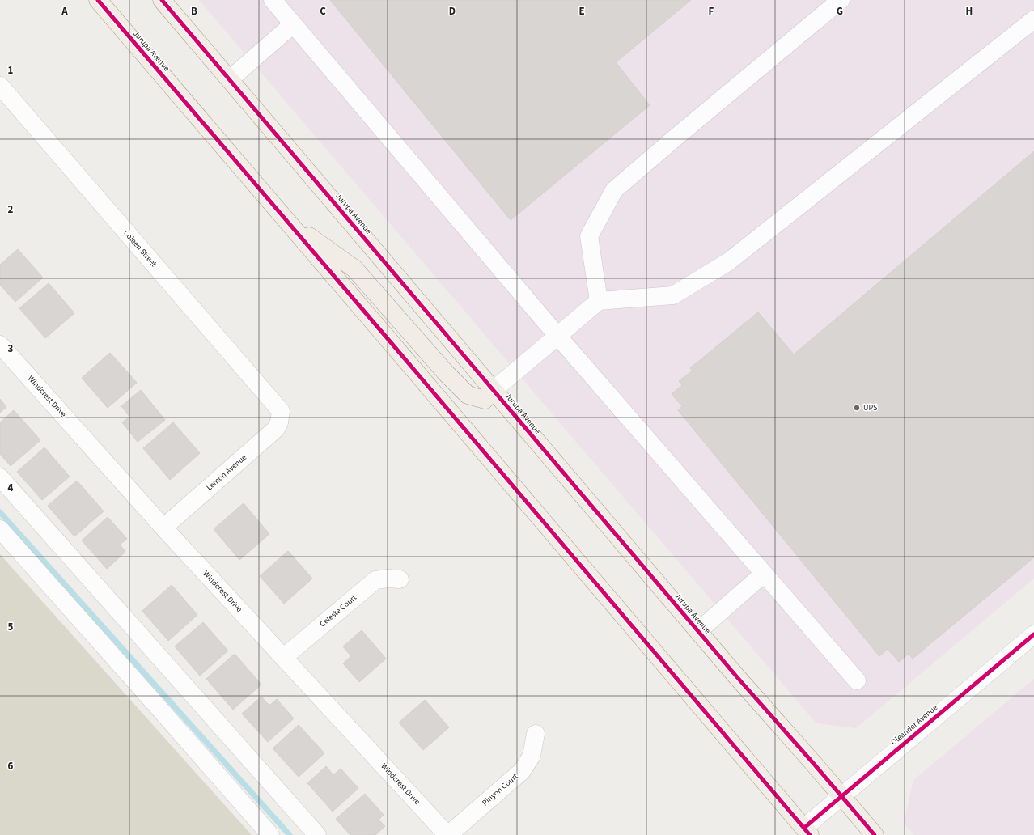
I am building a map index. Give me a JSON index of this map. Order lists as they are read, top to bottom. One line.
{"streets":{"main road":["Jurupa Avenue"],"street":["Coleen Street","Windcrest Drive","Lemon Avenue","Celeste Court","Oleander Avenue","Pinyon Court"]},"crossings":[["Jurupa Avenue","Oleander Avenue"],["Coleen Street","Lemon Avenue"],["Windcrest Drive","Lemon Avenue"],["Windcrest Drive","Celeste Court"],["Windcrest Drive","Pinyon Court"]],"places":["UPS"],"grid":{"columns":["A","B","C","D","E","F","G","H"],"rows":["1","2","3","4","5","6"]}}
